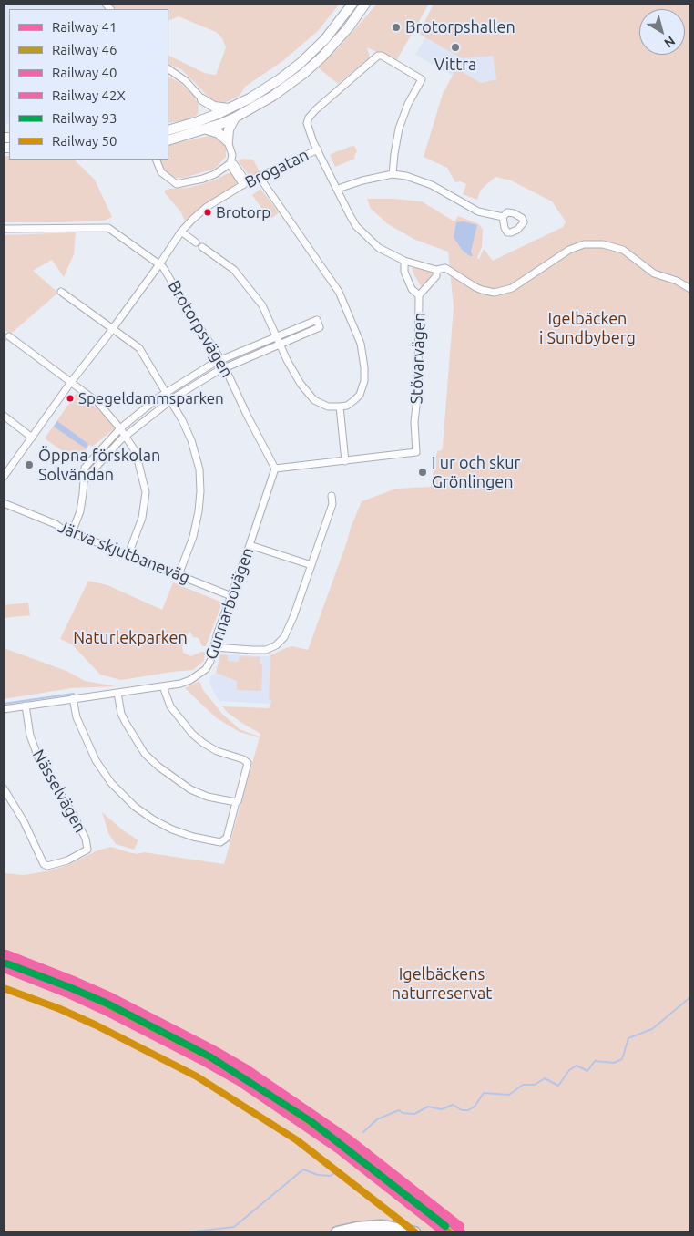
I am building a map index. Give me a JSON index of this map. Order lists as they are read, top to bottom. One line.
{"streets":{"street":["Brogatan","Brotorpsvägen","Stövarvägen","Järva skjutbaneväg","Gunnarbovägen","Nässelvägen"]},"crossings":[["Brogatan","Brotorpsvägen"],["Brotorpsvägen","Gunnarbovägen"],["Järva skjutbaneväg","Gunnarbovägen"],["Gunnarbovägen","Nässelvägen"]],"parks":["Igelbäcken i Sundbyberg","Naturlekparken","Igelbäckens naturreservat"],"places":["Brotorpshallen","Vittra","Brotorp","Spegeldammsparken","Öppna förskolan Solvändan","I ur och skur Grönlingen"],"lines":["rail line 42X","rail line 41","rail line 93","rail line 46","rail line 40","rail line 50"],"legend":["Railway 41","Railway 46","Railway 40","Railway 42X","Railway 93","Railway 50"],"north":"bottom right"}
